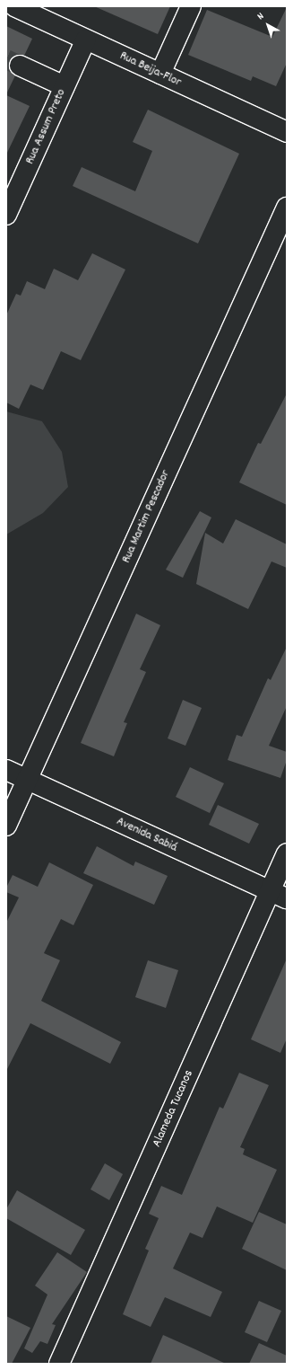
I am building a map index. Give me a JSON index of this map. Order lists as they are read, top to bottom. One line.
{"streets":{"street":["Rua Beija-Flor","Rua Assum Preto","Rua Martim Pescador","Avenida Sabiá","Alameda Tucanos"]},"crossings":[["Rua Beija-Flor","Rua Assum Preto"],["Rua Martim Pescador","Avenida Sabiá"],["Avenida Sabiá","Alameda Tucanos"]],"north":"top left"}
